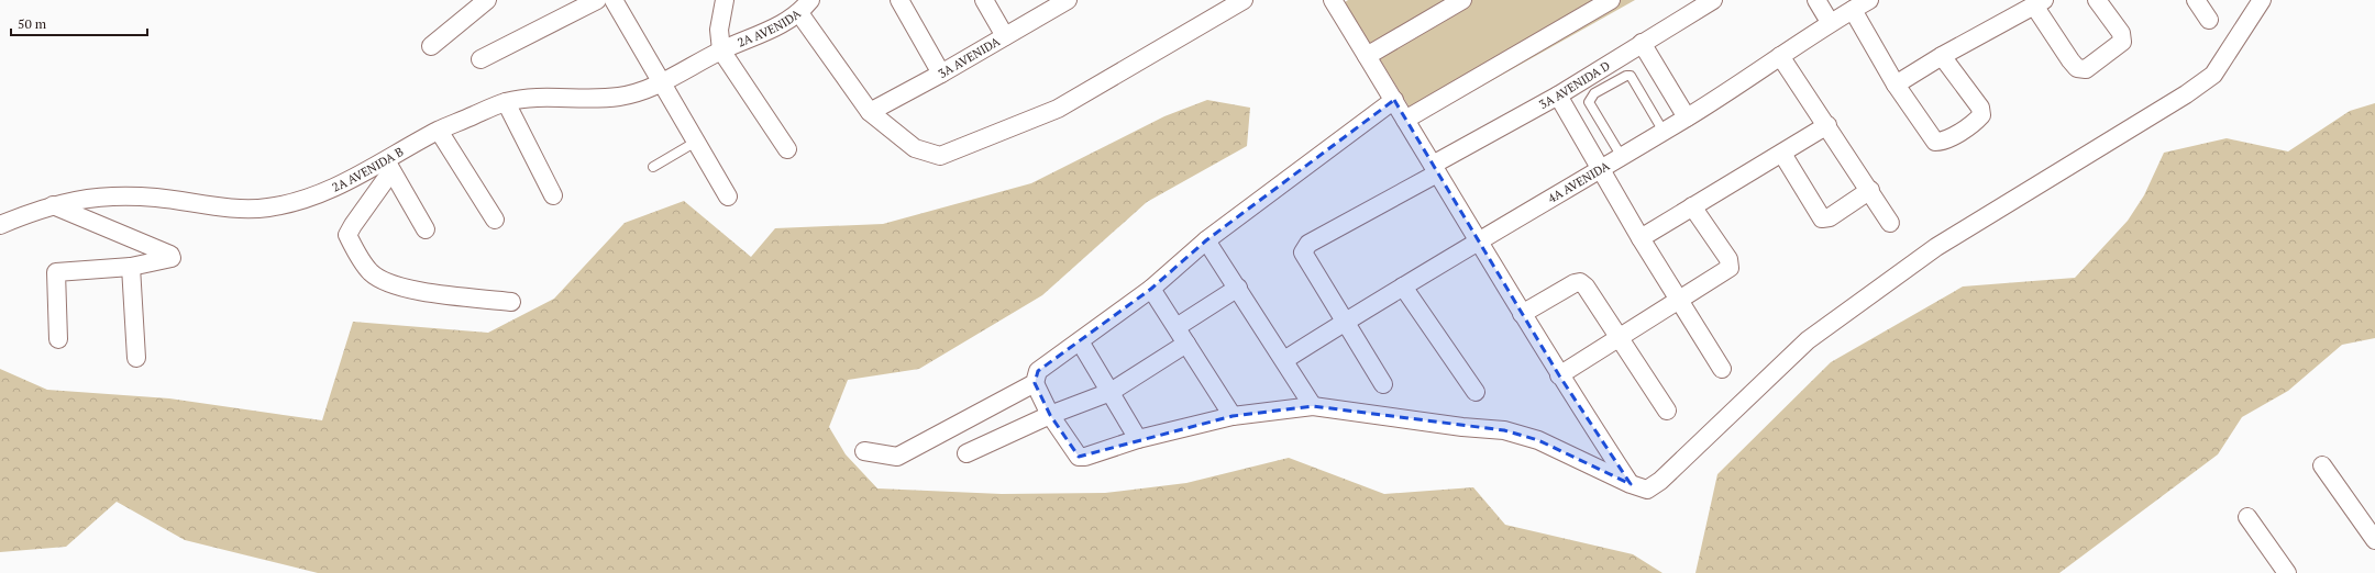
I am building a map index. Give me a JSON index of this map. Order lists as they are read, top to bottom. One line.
{"streets":{"street":["2A AVENIDA","3A AVENIDA","3A AVENIDA D","2A AVENIDA B","4A AVENIDA"]},"crossings":[["2A AVENIDA","2A AVENIDA B"],["3A AVENIDA D","4A AVENIDA"]],"scale_bar":"50 m"}
